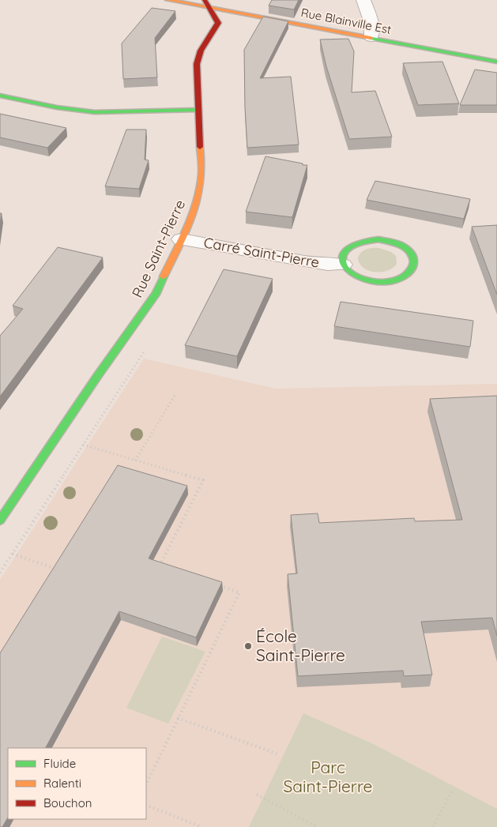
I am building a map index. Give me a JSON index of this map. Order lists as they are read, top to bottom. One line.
{"streets":{"street":["Rue Blainville Est","Rue Saint-Pierre","Carré Saint-Pierre"]},"crossings":[["Rue Blainville Est","Rue Saint-Pierre"],["Rue Saint-Pierre","Carré Saint-Pierre"]],"parks":["Parc Saint-Pierre"],"places":["École Saint-Pierre"],"legend":["Fluide","Ralenti","Bouchon"]}
